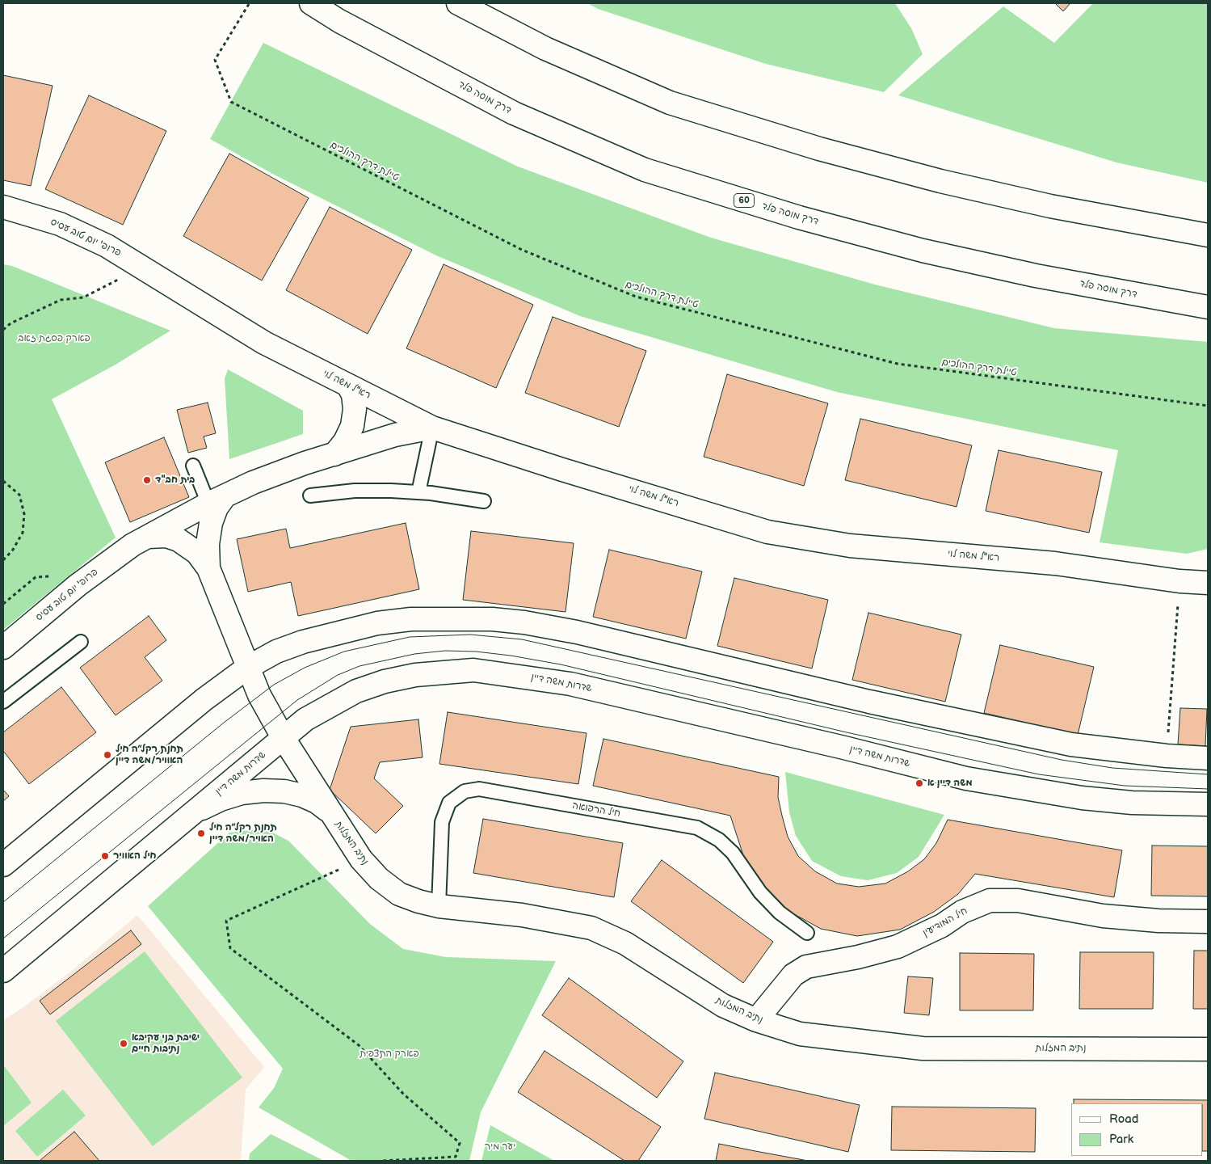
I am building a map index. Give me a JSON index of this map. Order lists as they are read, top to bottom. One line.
{"streets":{"main road":["דרך מוסה פלד","60","פרופ' יום טוב עסיס","רא\"ל משה לוי","שדרות משה דיין","נתיב המזלות","חיל המודיעין"],"lane":["חיל הרפואה"],"path":["טיילת דרך ההולכים"]},"crossings":[["פרופ' יום טוב עסיס","רא\"ל משה לוי"],["פרופ' יום טוב עסיס","נתיב המזלות"],["שדרות משה דיין","נתיב המזלות"],["חיל הרפואה","נתיב המזלות"],["נתיב המזלות","חיל המודיעין"]],"parks":["פארק פסגת זאב","פארק התצפית","יער מיר"],"places":["בית חב\"ד","תחנת רקל״ה חיל האוויר/משה דיין","משה דיין א","תחנת רקל״ה חיל האויר/משה דיין","חיל האוויר","ישיבת בני עקיבא נתיבות חיים"],"legend":["Road","Park"]}
